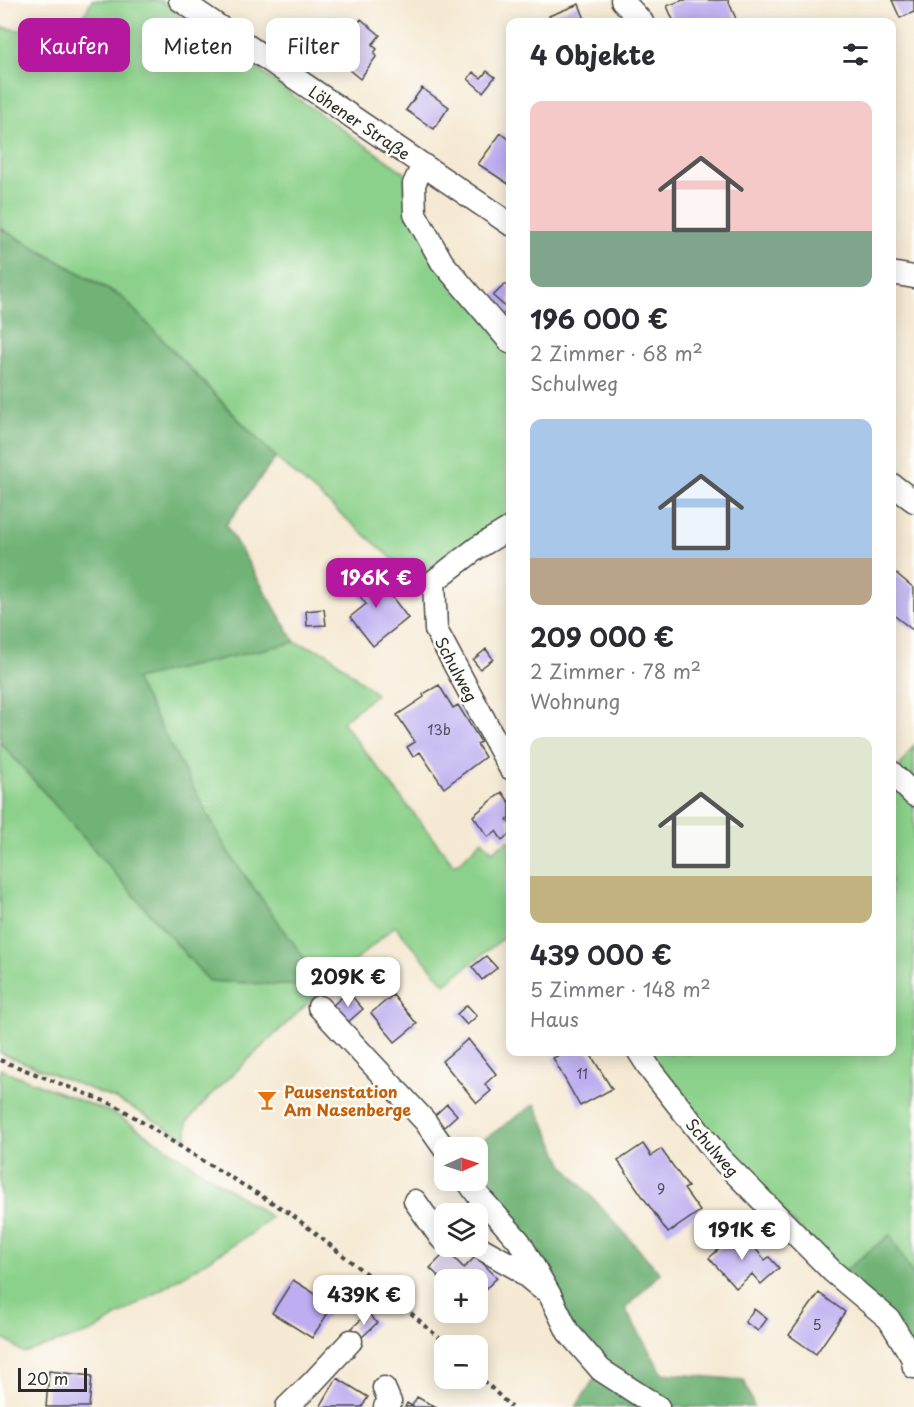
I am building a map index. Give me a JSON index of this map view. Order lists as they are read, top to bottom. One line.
{"streets":{"street":["Löhener Straße","Schulweg"]},"places":{"bar":["Pausenstation Am Nasenberge"]},"house_numbers":["13b","11","9","5"],"scale_bar":"20 m","north":"right","page":{"chip":["Kaufen","Mieten","Filter"],"heading":"4 Objekte","list":[{"name":"196 000 €","note":"2 Zimmer · 68 m² · Schulweg"},{"name":"209 000 €","note":"2 Zimmer · 78 m² · Wohnung"},{"name":"439 000 €","note":"5 Zimmer · 148 m² · Haus"}],"price":["196K €","209K €","191K €","439K €"],"map_buttons":["+","−"],"scale":"20 m"}}
